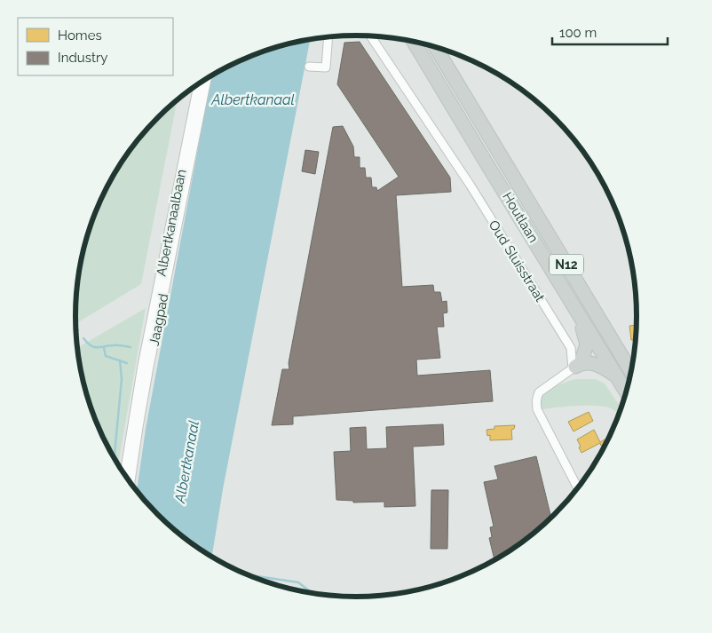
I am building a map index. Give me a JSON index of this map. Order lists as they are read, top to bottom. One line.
{"streets":{"main road":["Houtlaan","N12"],"street":["Albertkanaalbaan","Oud Sluisstraat","Jaagpad"]},"water":["Albertkanaal"],"legend":["Homes","Industry"],"scale_bar":"100 m"}
